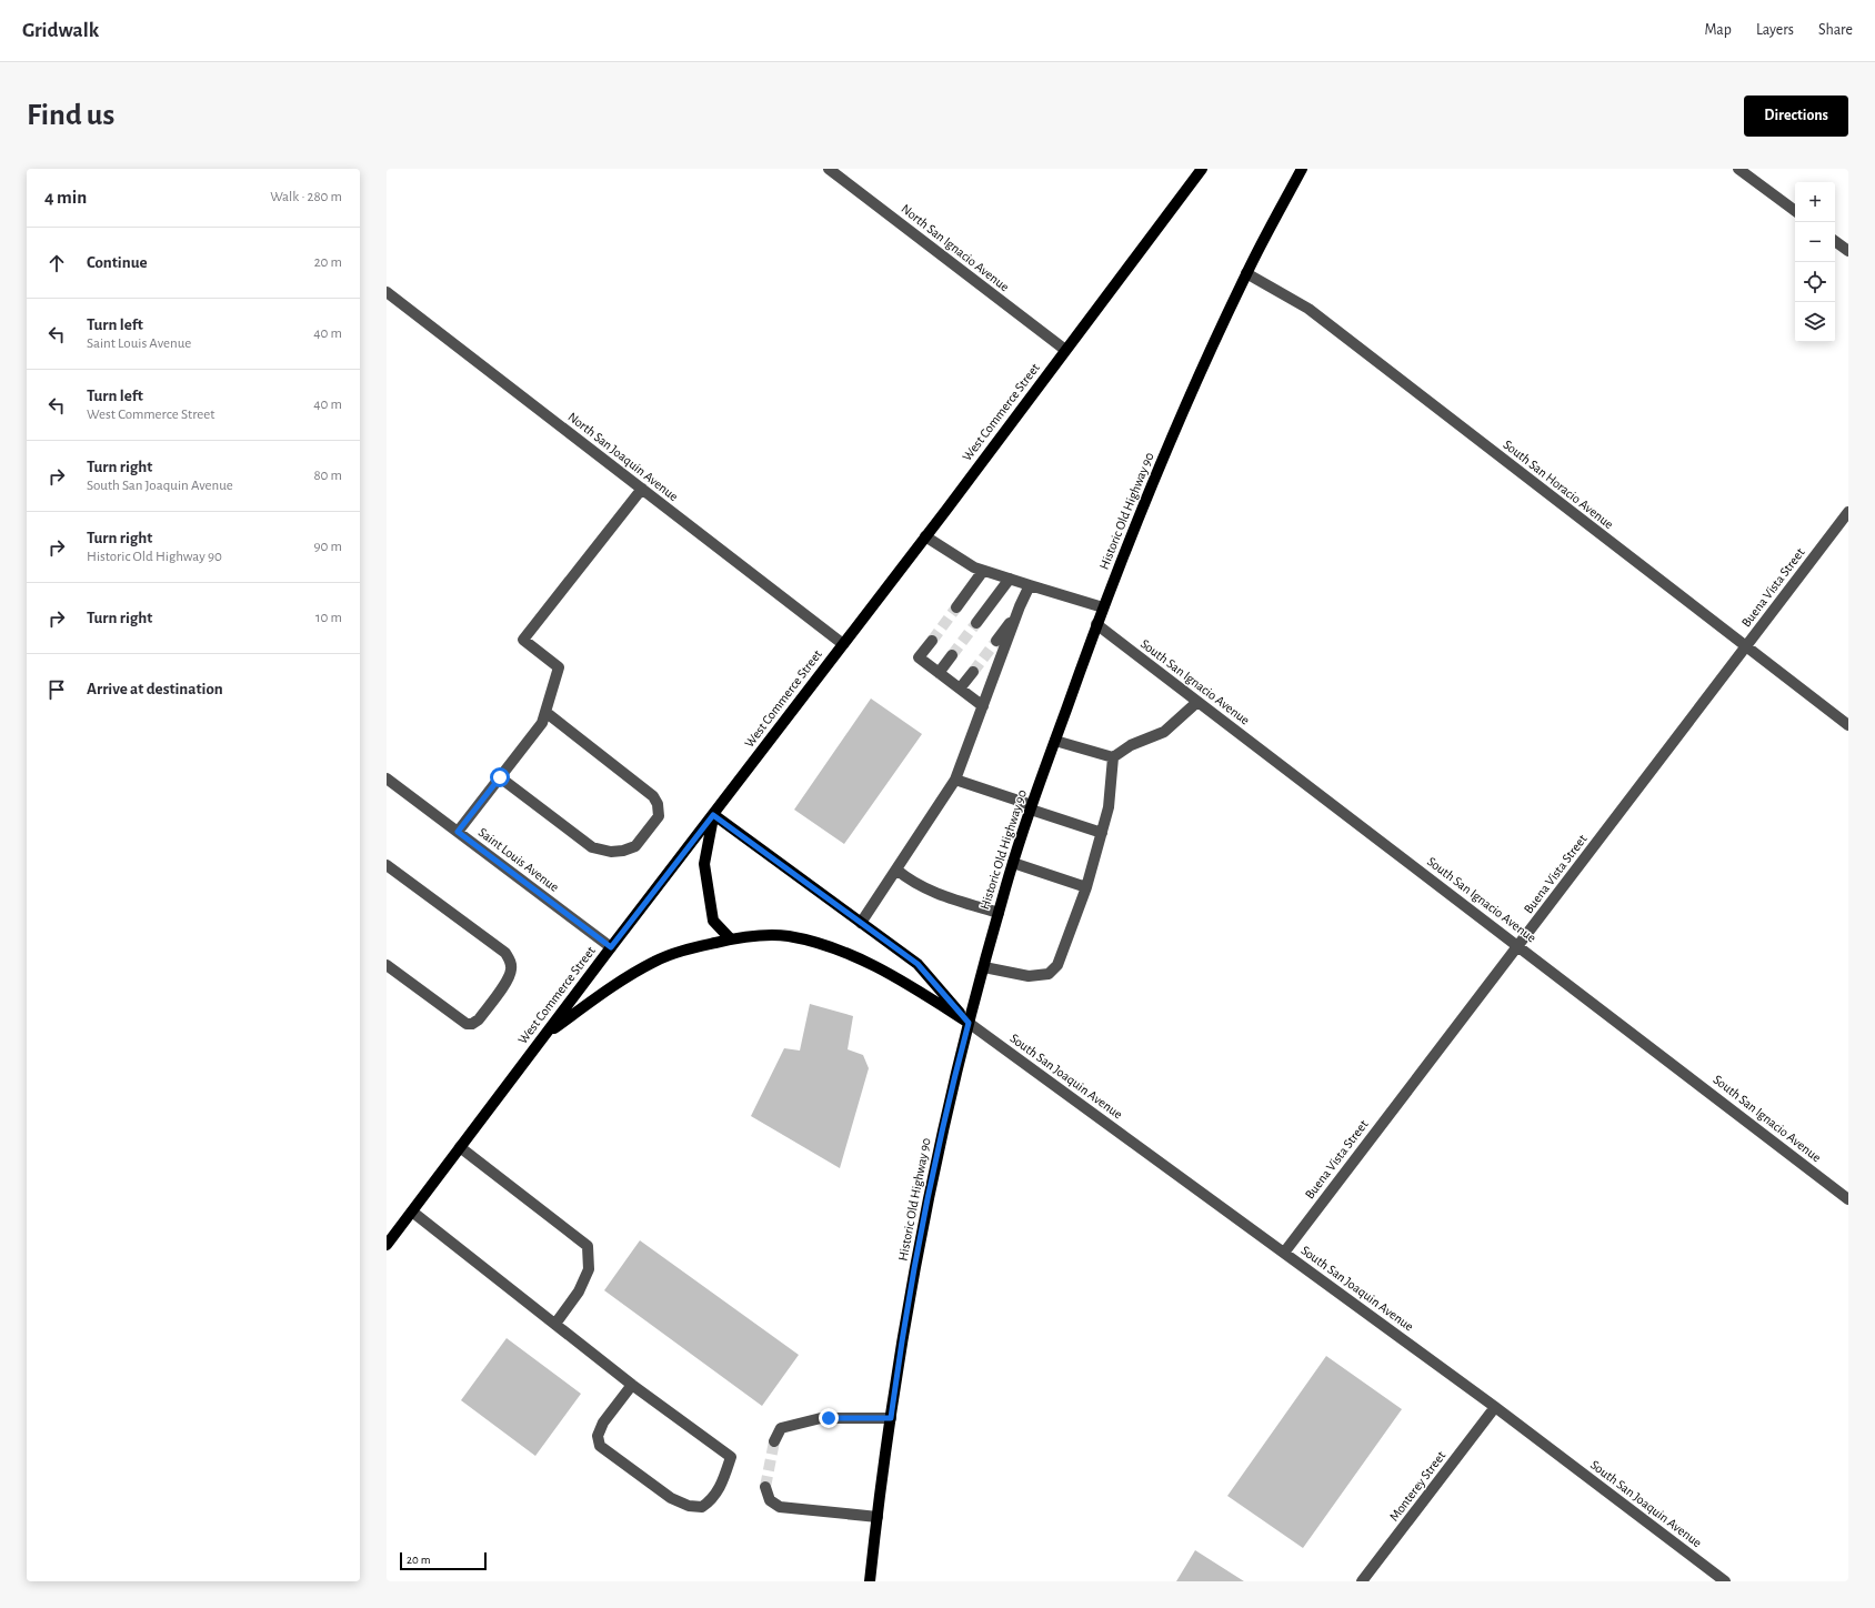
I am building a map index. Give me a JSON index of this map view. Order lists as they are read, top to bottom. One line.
{"streets":{"main road":["West Commerce Street","Historic Old Highway 90","South San Joaquin Avenue"],"street":["North San Ignacio Avenue","North San Joaquin Avenue","South San Horacio Avenue","Buena Vista Street","South San Ignacio Avenue","Saint Louis Avenue","Monterey Street"]},"crossings":[["North San Ignacio Avenue","West Commerce Street"],["West Commerce Street","North San Joaquin Avenue"],["West Commerce Street","Saint Louis Avenue"],["West Commerce Street","South San Joaquin Avenue"],["South San Horacio Avenue","Historic Old Highway 90"],["South San Horacio Avenue","Buena Vista Street"],["Historic Old Highway 90","South San Ignacio Avenue"],["Historic Old Highway 90","South San Joaquin Avenue"],["Buena Vista Street","South San Ignacio Avenue"],["Buena Vista Street","South San Joaquin Avenue"],["South San Joaquin Avenue","Monterey Street"]],"scale_bar":"20 m","page":{"header":"Gridwalk","nav":["Map","Layers","Share"],"buttons":"Directions","title":"Find us","heading":["4 min","Walk · 280 m"],"map_buttons":["+","−"],"list":[["Continue","20 m"],["Turn left","Saint Louis Avenue","40 m"],["Turn left","West Commerce Street","40 m"],["Turn right","South San Joaquin Avenue","80 m"],["Turn right","Historic Old Highway 90","90 m"],["Turn right","10 m"],"Arrive at destination"],"scale":"20 m"}}
